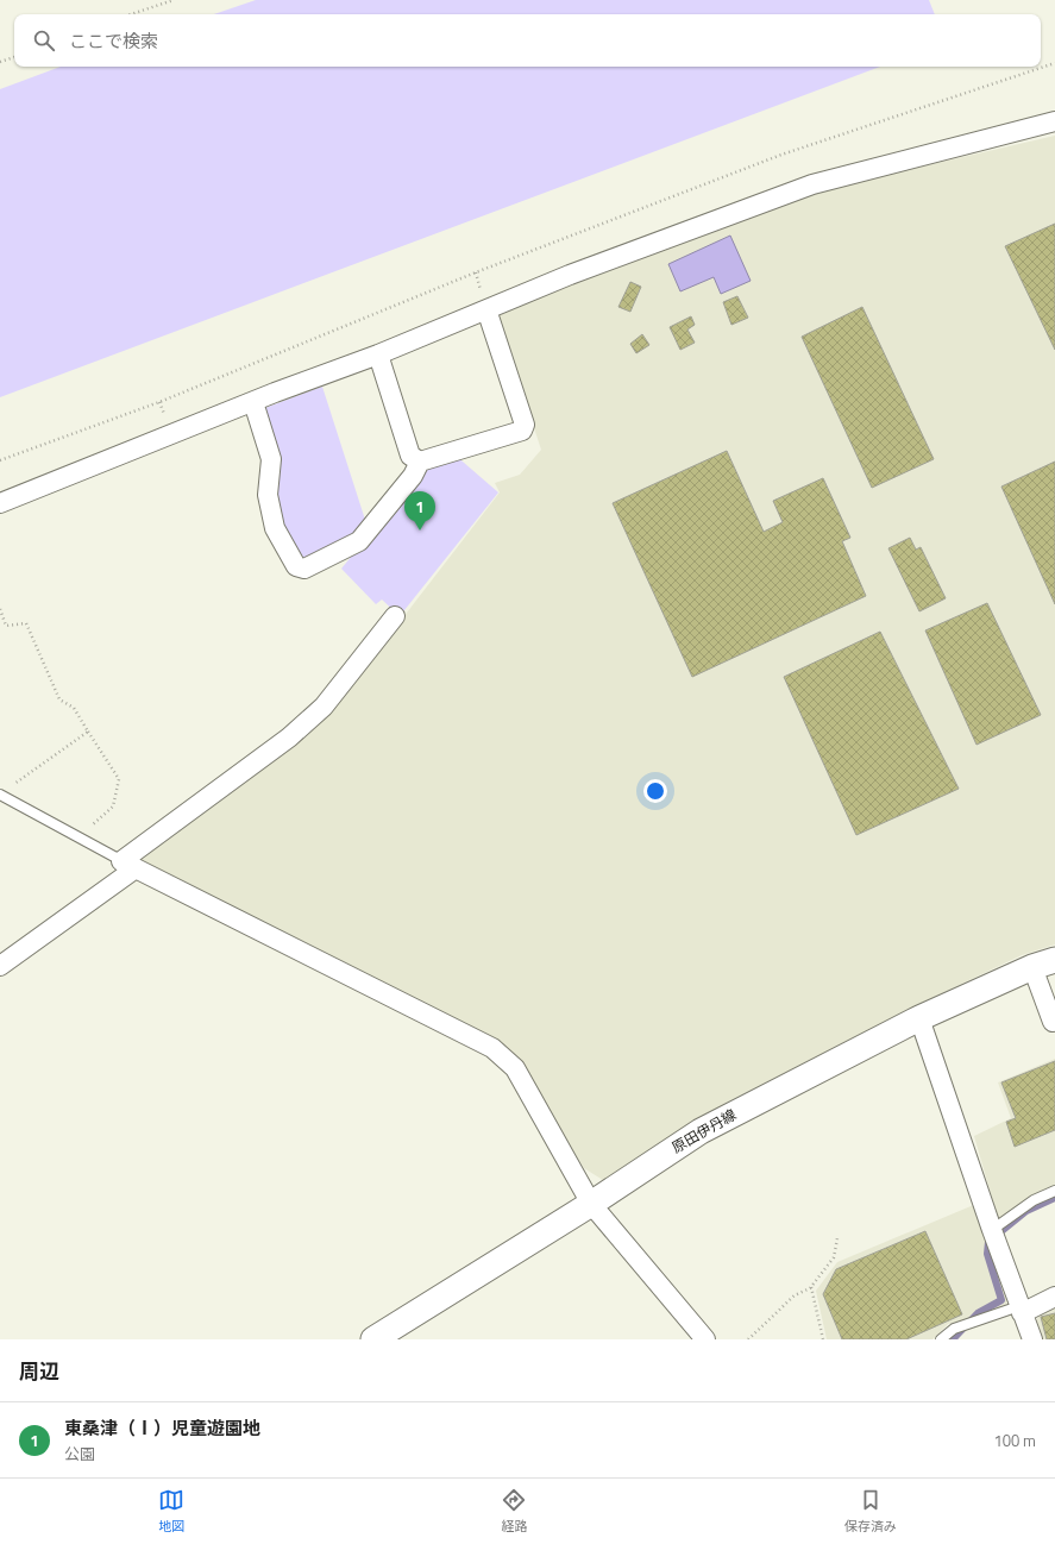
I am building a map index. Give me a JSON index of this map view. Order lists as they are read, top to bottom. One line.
{"streets":{"street":["原田伊丹線"]},"page":{"search":"ここで検索","pins":"1","heading":"周辺","list":[{"mark":"1","name":"東桑津（Ⅰ）児童遊園地","note":"公園","value":"100 m"}],"nav":["地図","経路","保存済み"]}}
